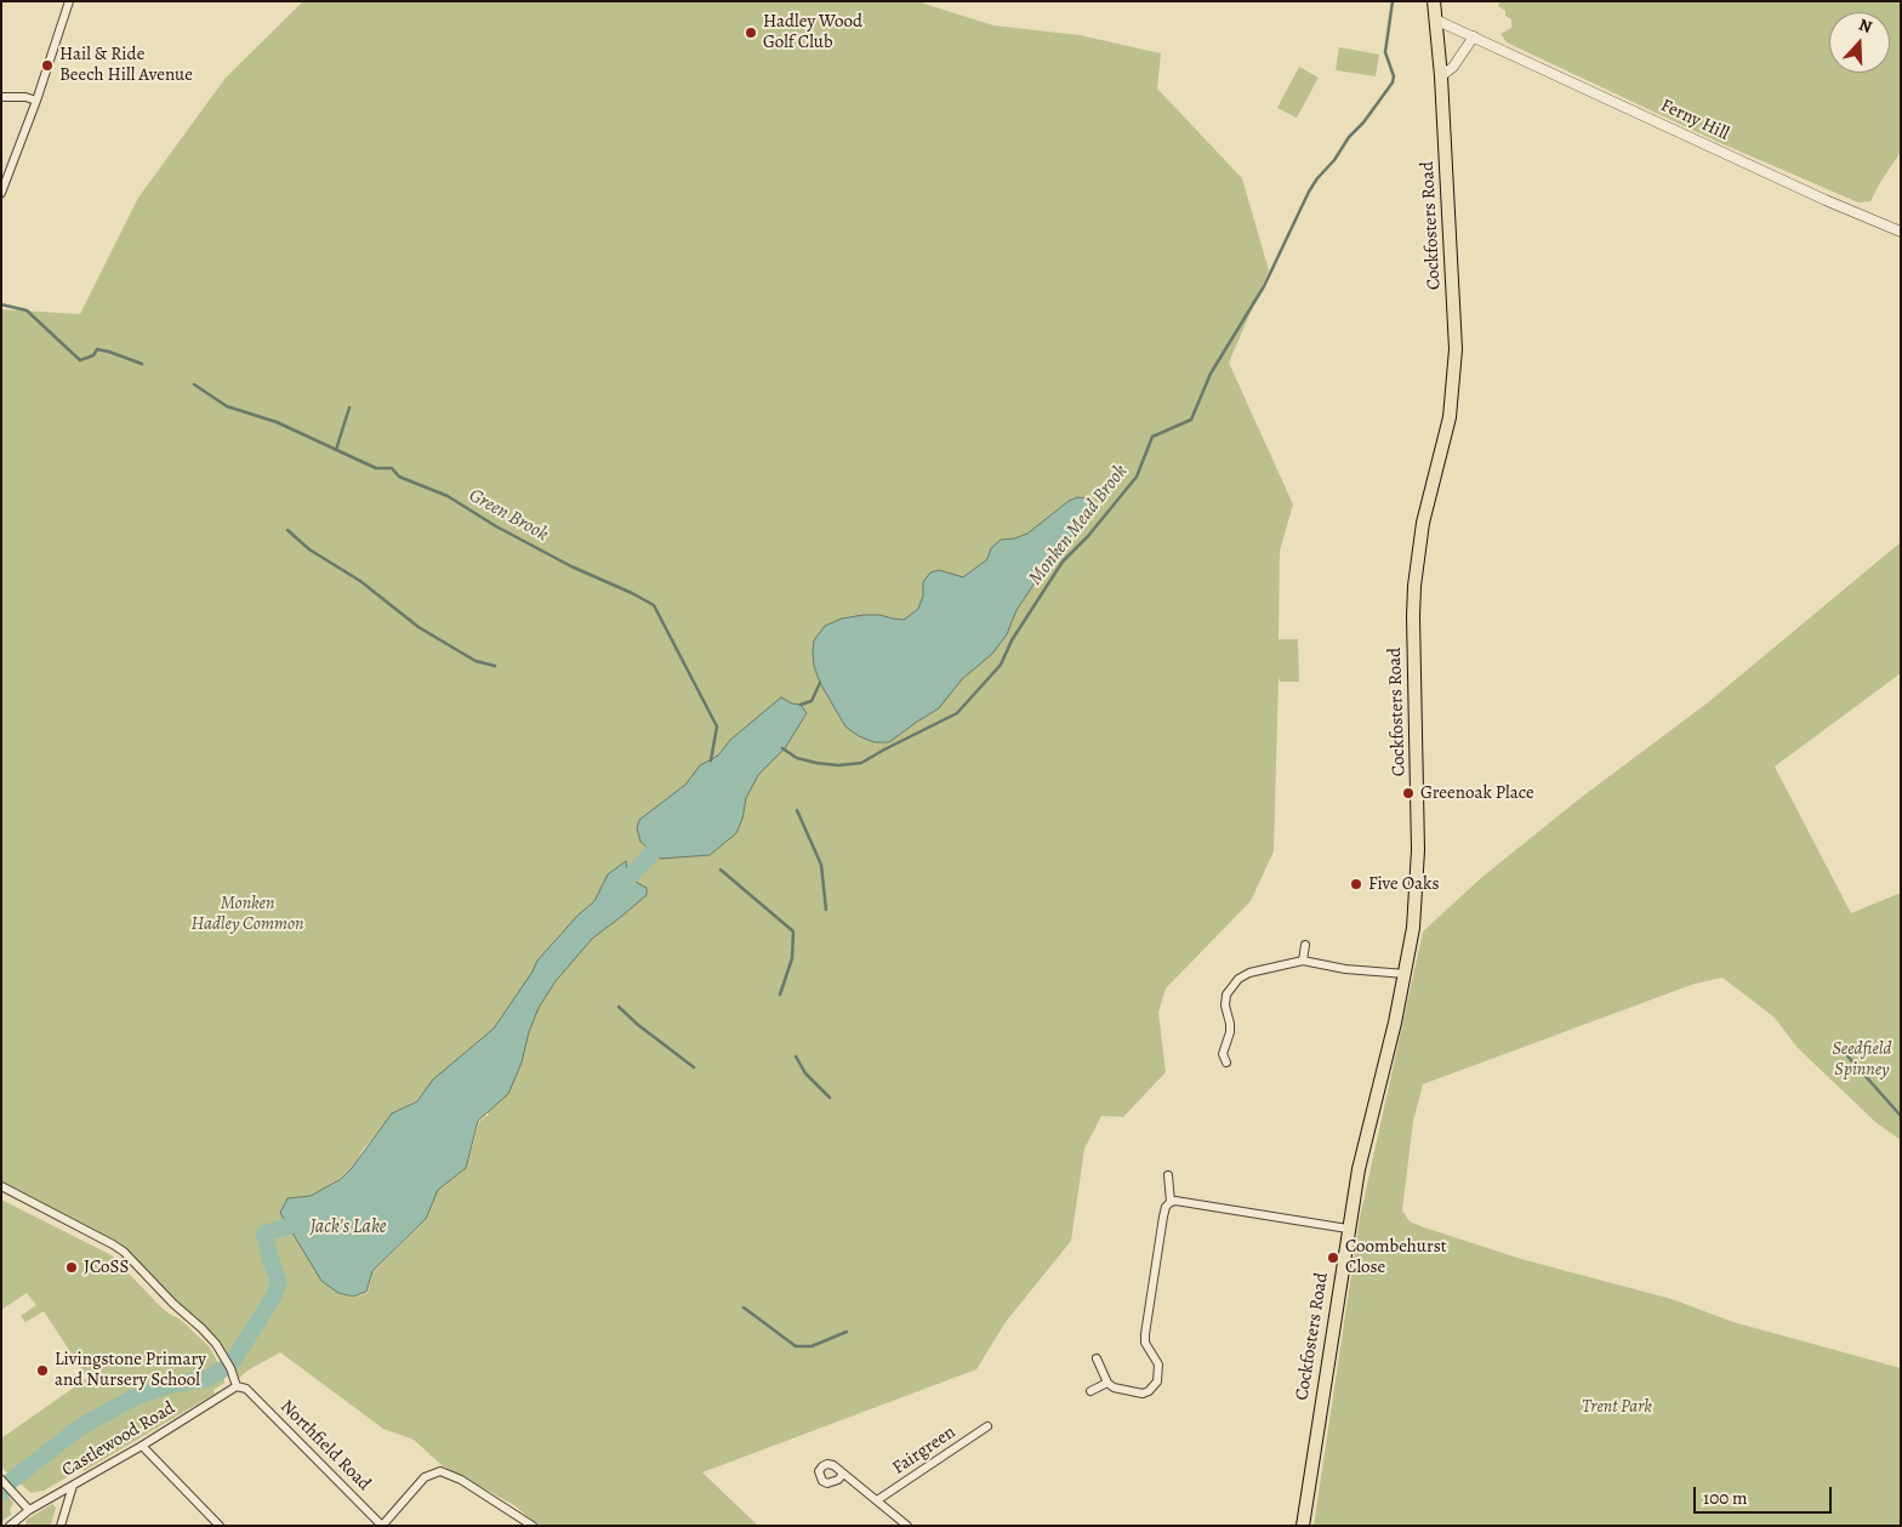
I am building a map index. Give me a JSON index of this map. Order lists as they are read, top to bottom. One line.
{"streets":{"main road":["Cockfosters Road"],"street":["Ferny Hill","Castlewood Road","Northfield Road","Fairgreen"]},"crossings":[["Ferny Hill","Cockfosters Road"],["Castlewood Road","Northfield Road"]],"water":["Green Brook","Monken Mead Brook","Jack's Lake"],"parks":["Monken Hadley Common","Seedfield Spinney","Trent Park"],"places":["Hadley Wood Golf Club","Hail & Ride Beech Hill Avenue","Greenoak Place","Five Oaks","Coombehurst Close","JCoSS","Livingstone Primary and Nursery School"],"scale_bar":"100 m","north":"top"}
